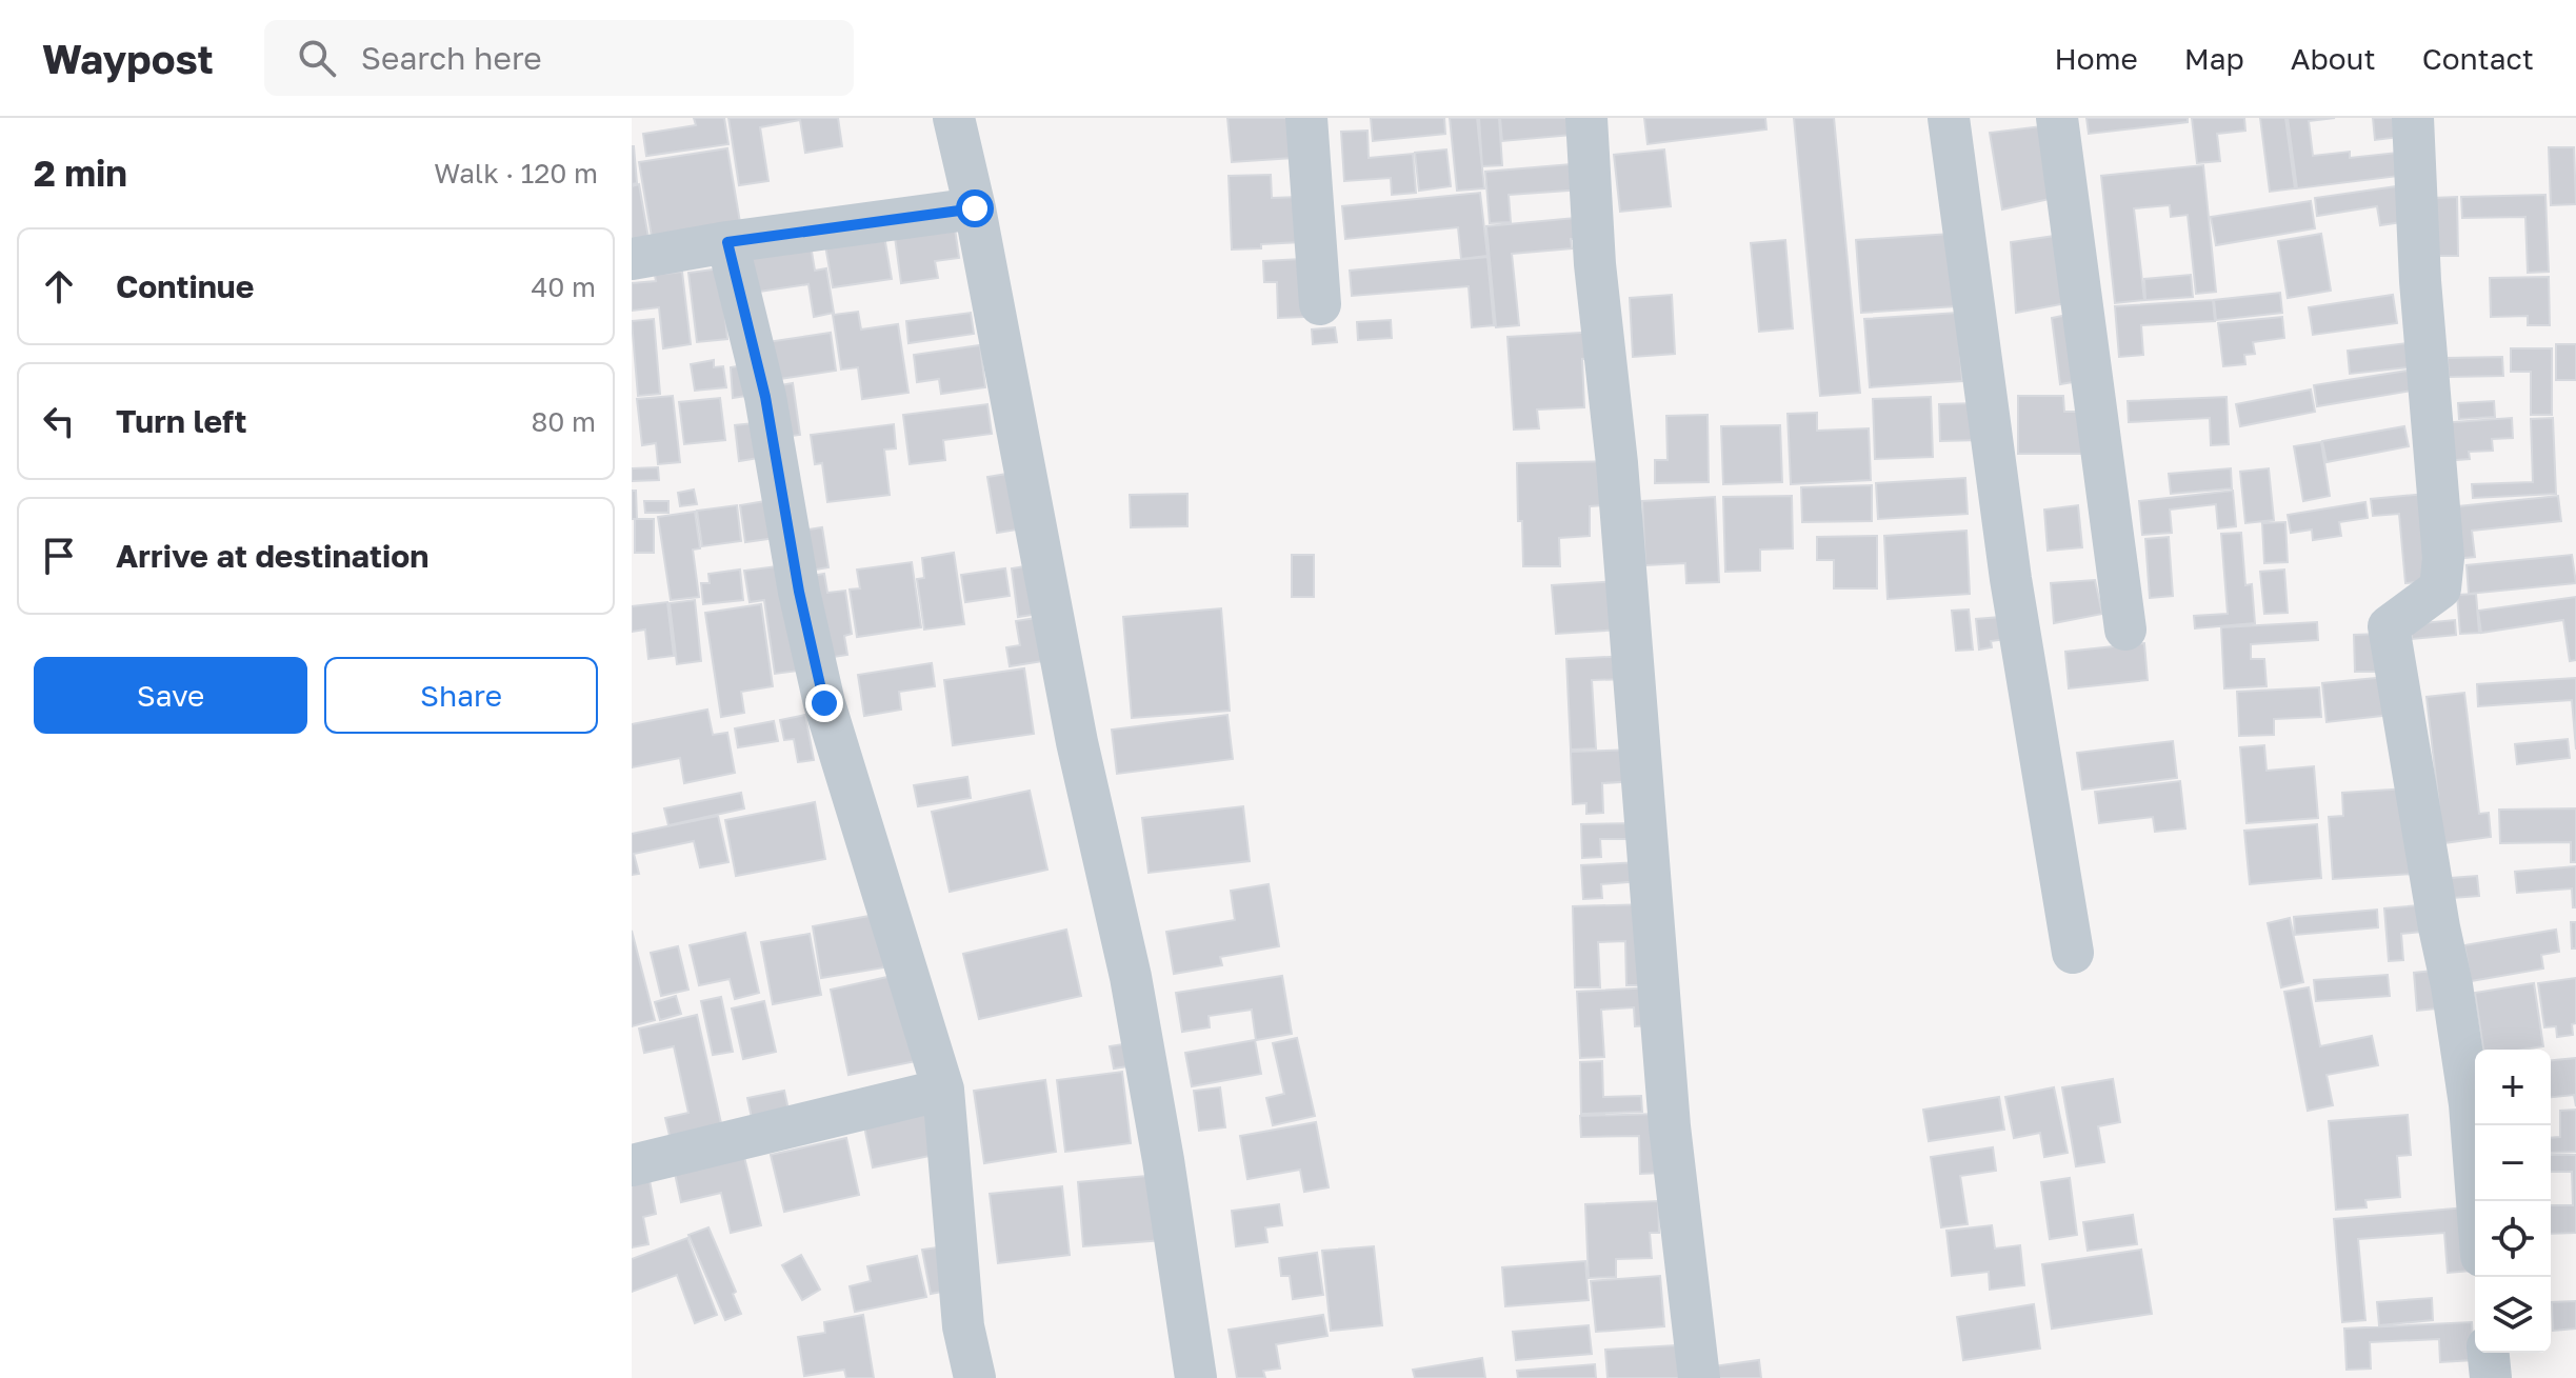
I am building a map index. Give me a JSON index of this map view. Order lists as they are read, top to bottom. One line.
{"page":{"header":"Waypost","search":"Search here","nav":["Home","Map","About","Contact"],"heading":["2 min","Walk · 120 m"],"list":[["Continue","40 m"],["Turn left","80 m"],"Arrive at destination"],"buttons":["Save","Share"],"map_buttons":["+","−"]}}
